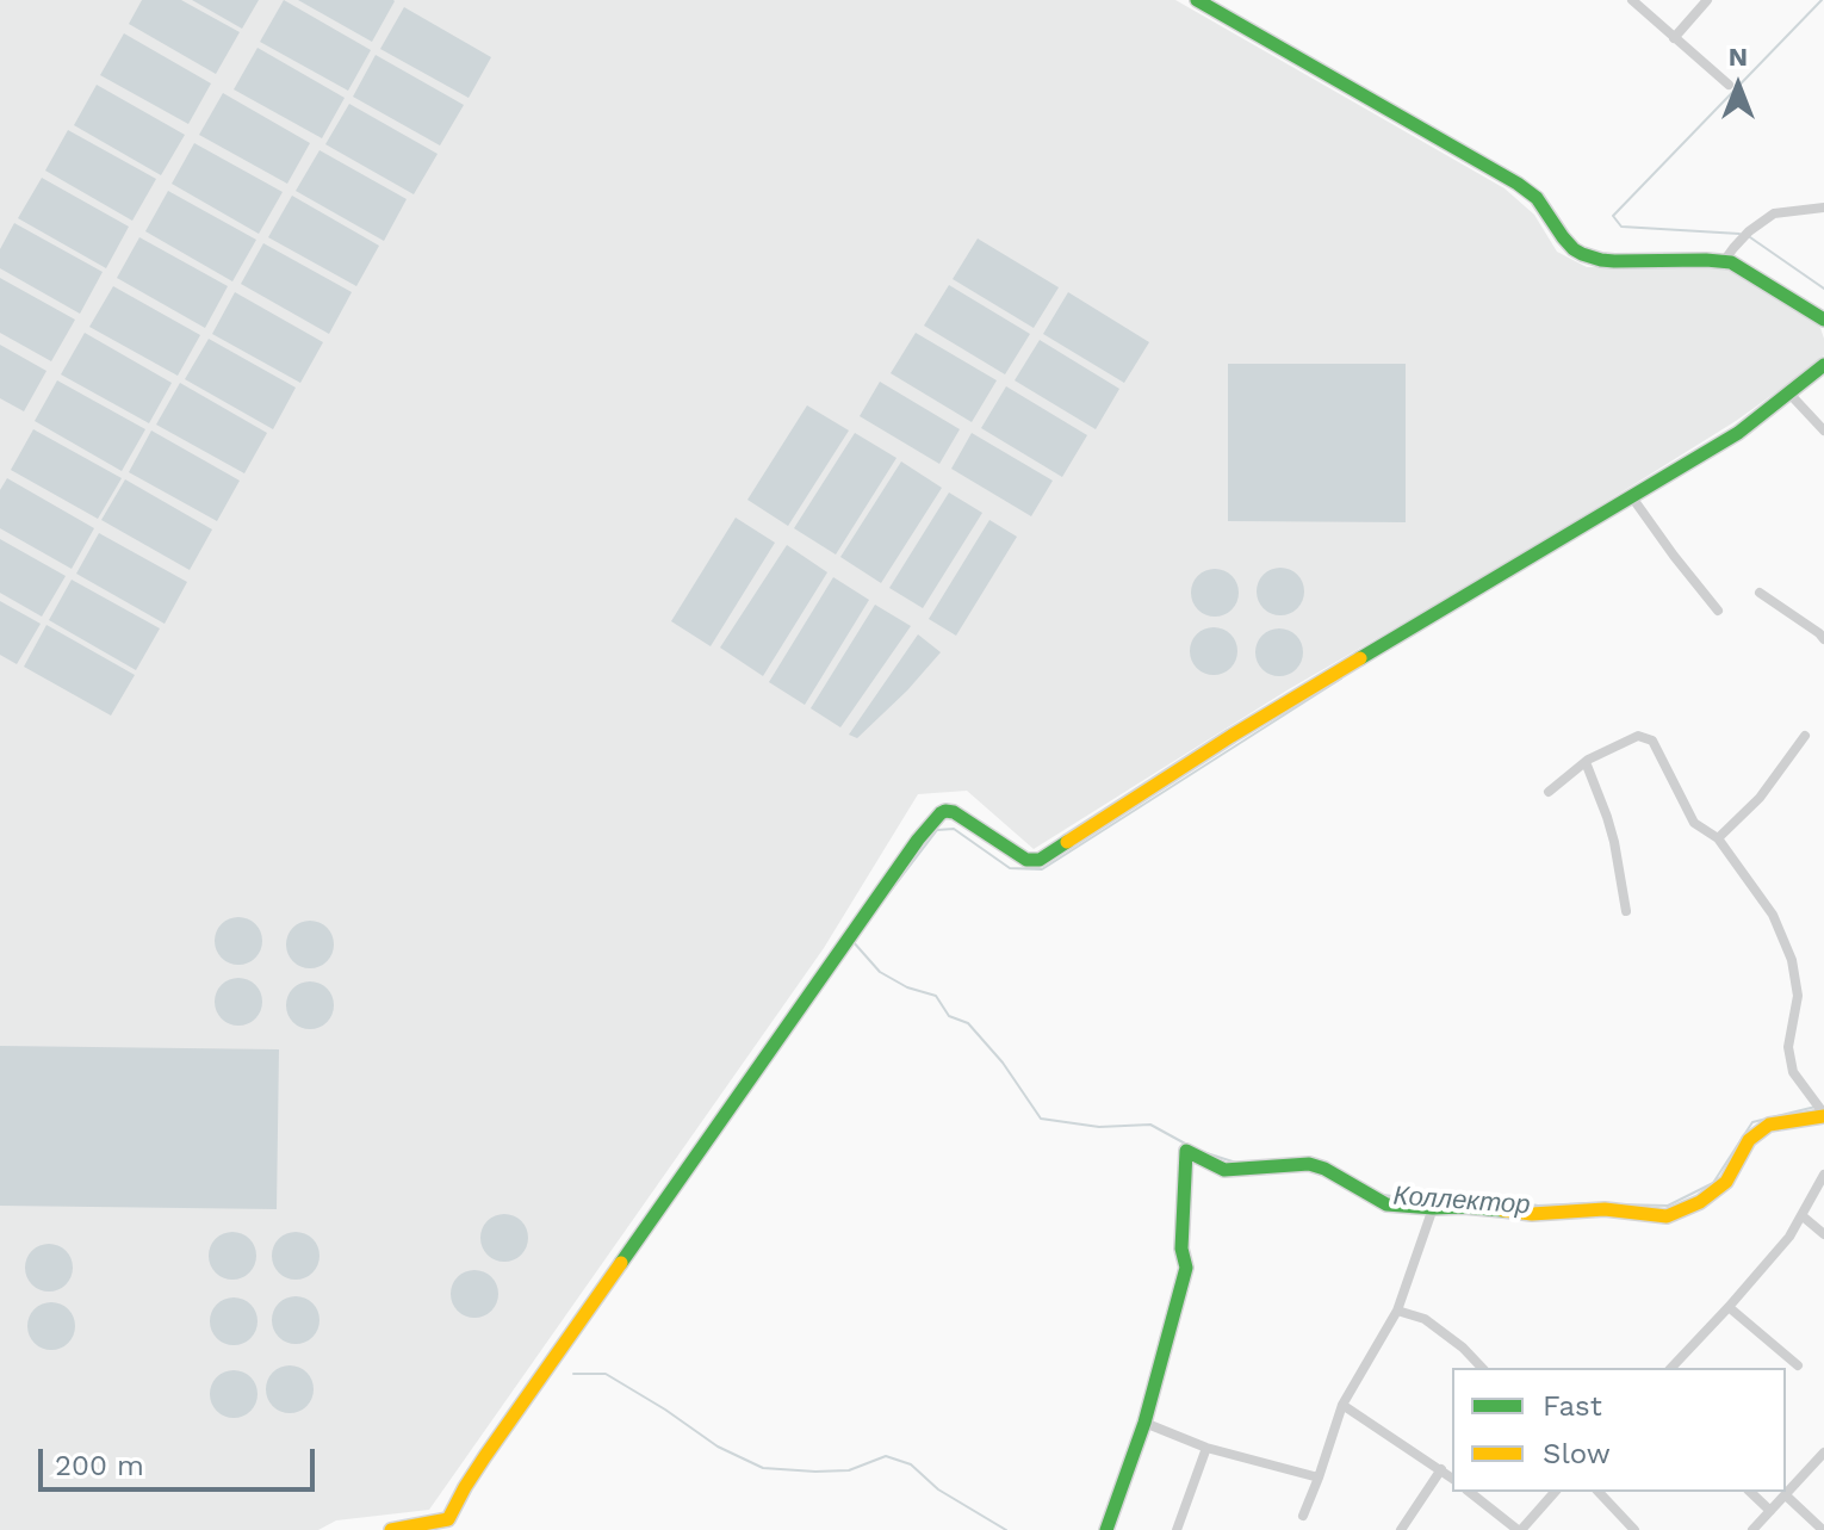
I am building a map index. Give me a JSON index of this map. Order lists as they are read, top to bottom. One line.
{"water":["Коллектор"],"legend":["Fast","Slow"],"scale_bar":"200 m","north":"top"}
